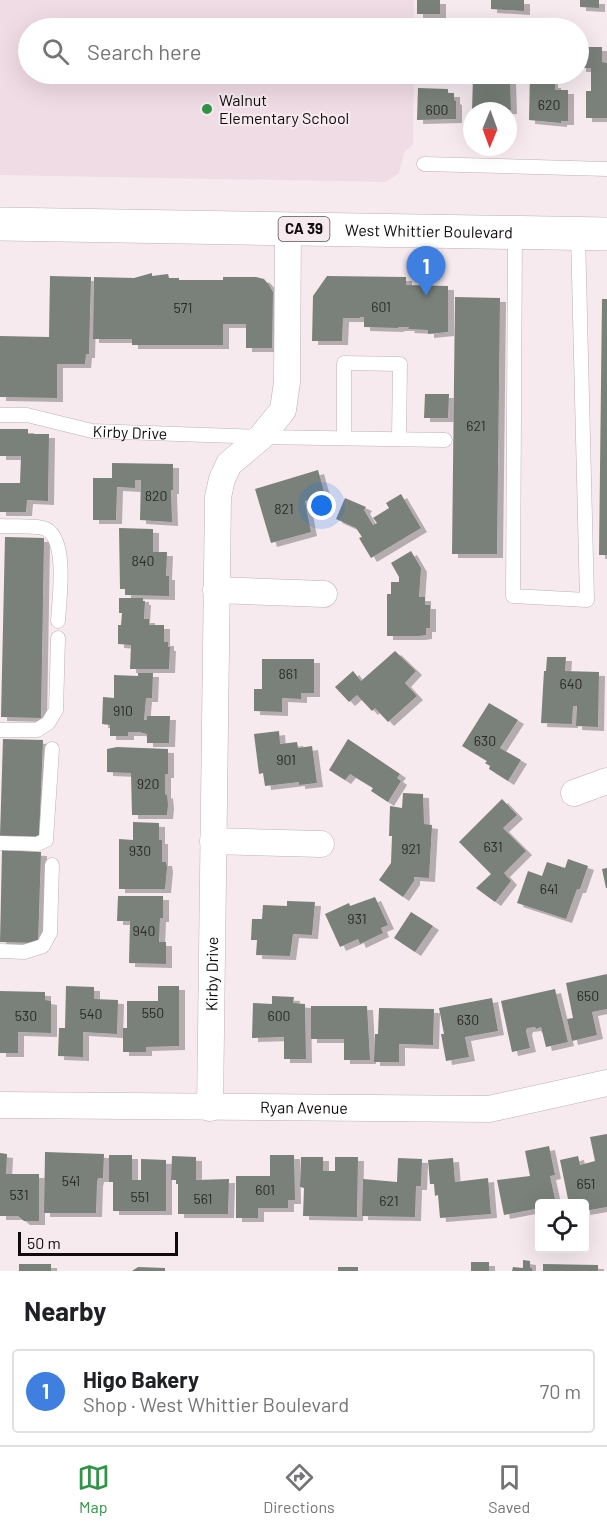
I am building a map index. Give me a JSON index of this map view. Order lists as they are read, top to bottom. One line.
{"streets":{"main road":["CA 39","West Whittier Boulevard"],"street":["Kirby Drive","Ryan Avenue"]},"crossings":[["West Whittier Boulevard","Kirby Drive"],["Kirby Drive","Ryan Avenue"]],"places":["Walnut Elementary School"],"house_numbers":["620","600","601","571","621","820","821","840","861","640","910","630","901","920","631","921","930","641","931","940","650","550","540","530","600","630","541","651","601","531","551","561","621"],"scale_bar":"50 m","north":"bottom","page":{"search":"Search here","pins":"1","scale":"50 m","heading":"Nearby","list":[{"mark":"1","name":"Higo Bakery","note":"Shop · West Whittier Boulevard","value":"70 m"}],"nav":["Map","Directions","Saved"]}}
